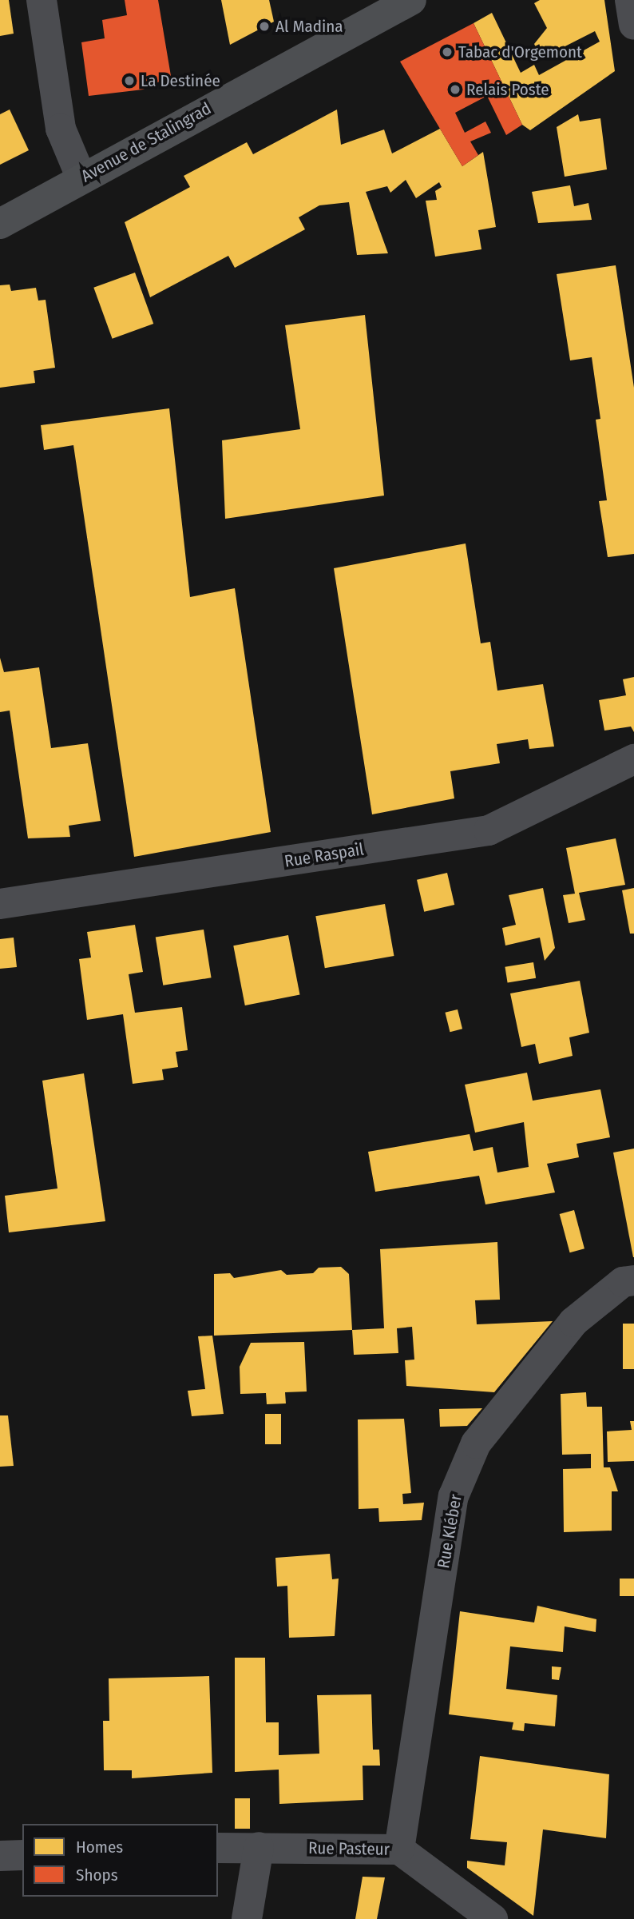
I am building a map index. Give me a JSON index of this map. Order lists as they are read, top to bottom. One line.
{"streets":{"main road":["Avenue de Stalingrad"],"street":["Rue Raspail","Rue Kléber","Rue Pasteur"]},"crossings":[["Rue Kléber","Rue Pasteur"]],"places":["Al Madina","Tabac d'Orgemont","La Destinée","Relais Poste"],"legend":["Homes","Shops"]}
